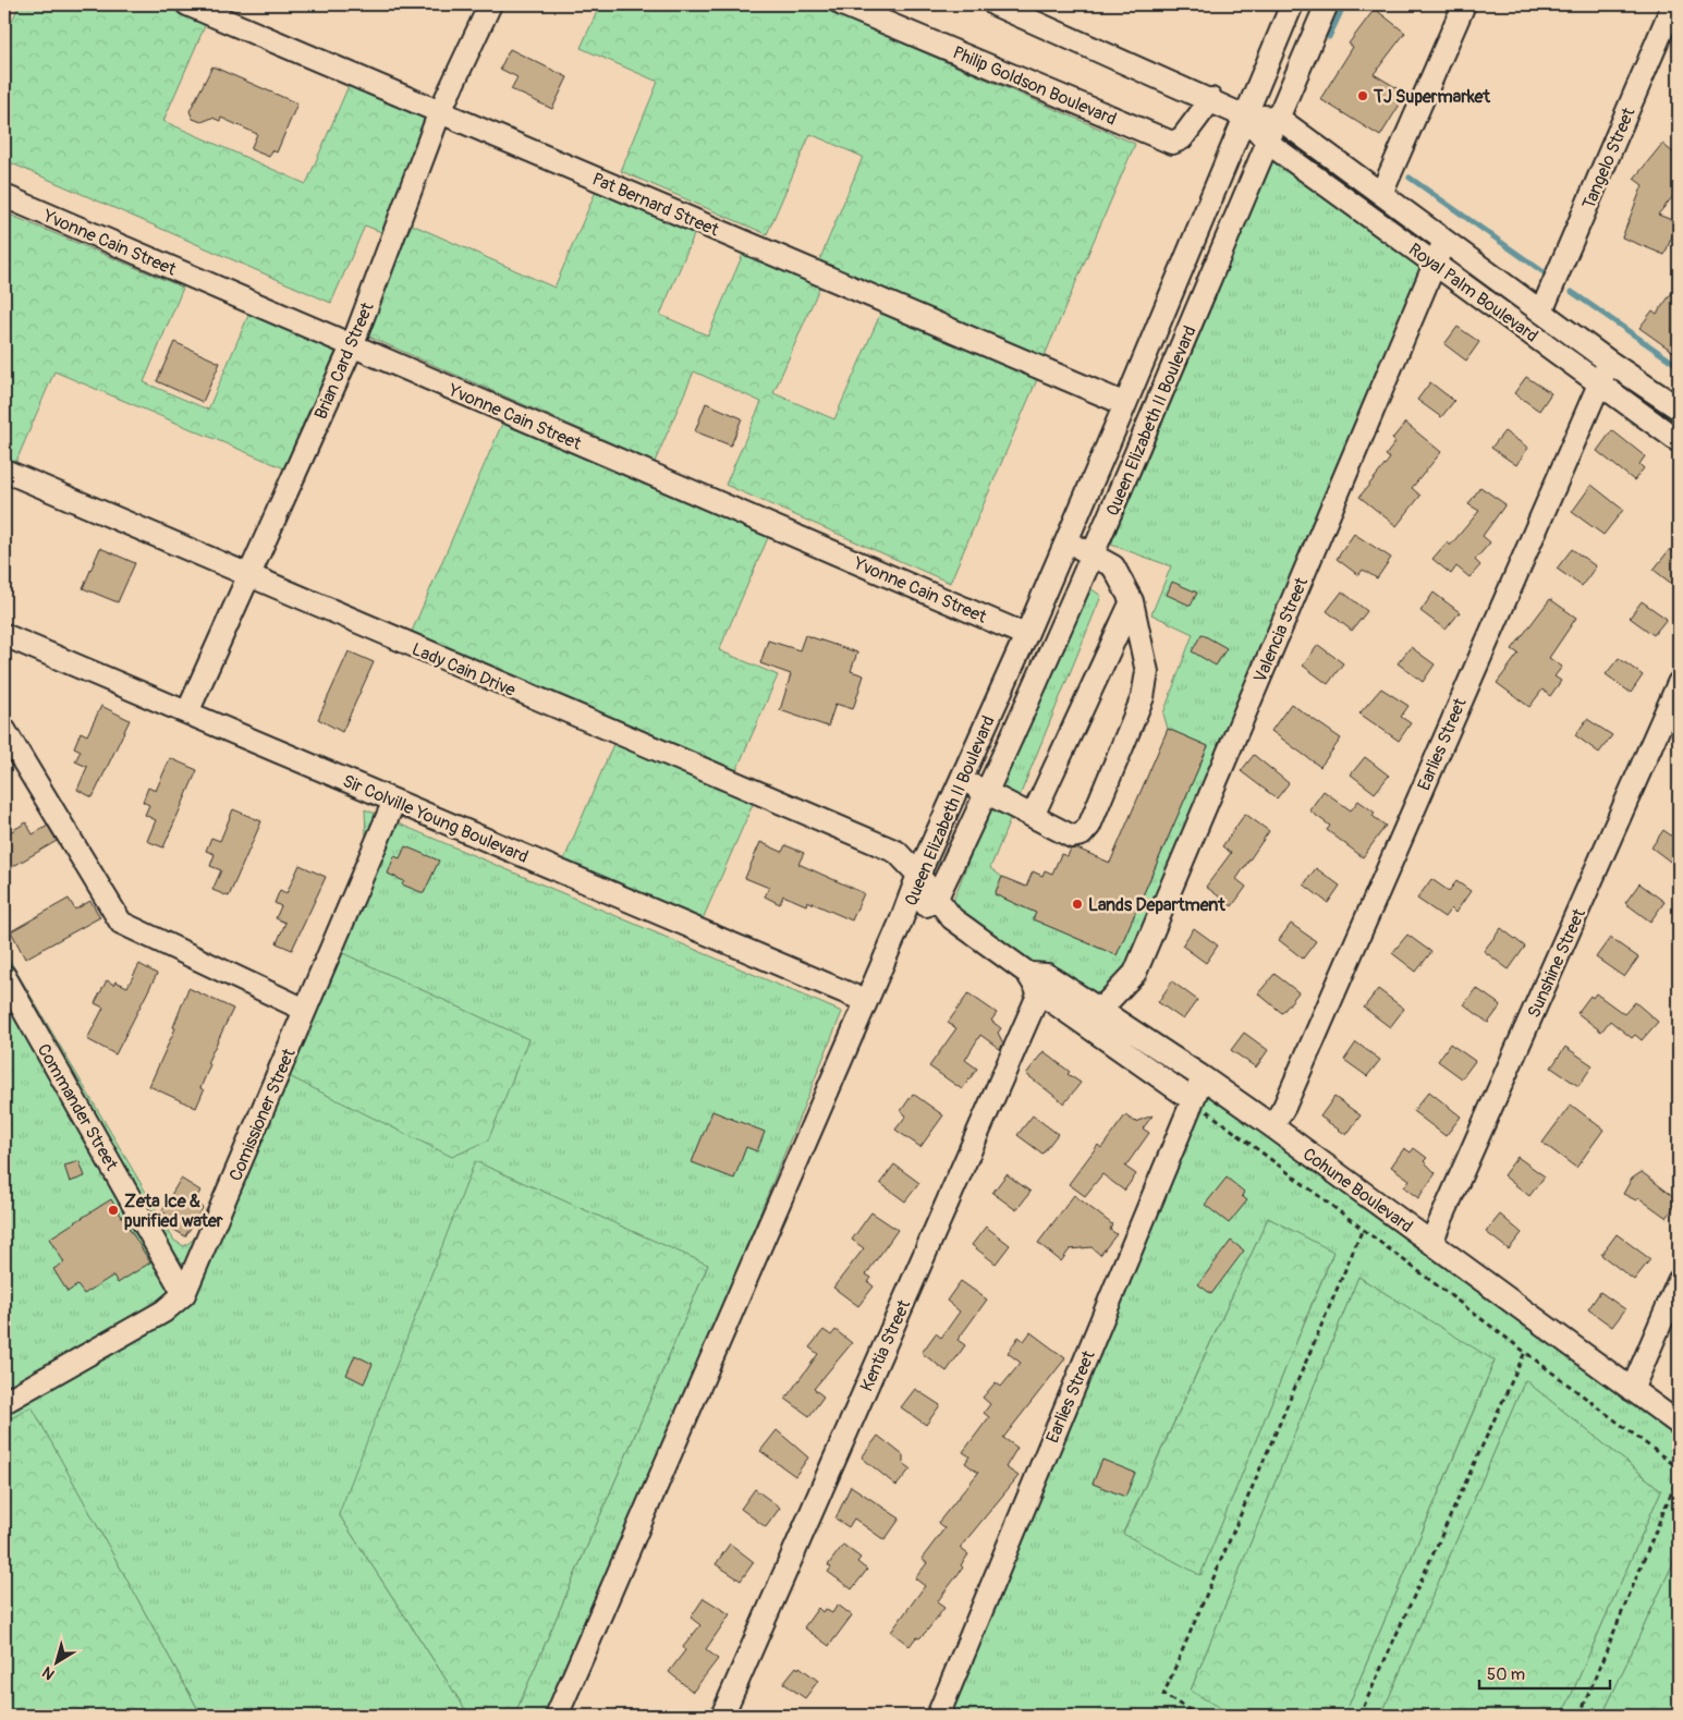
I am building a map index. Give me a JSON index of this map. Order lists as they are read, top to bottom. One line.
{"streets":{"street":["Philip Goldson Boulevard","Tangelo Street","Pat Bernard Street","Yvonne Cain Street","Royal Palm Boulevard","Brian Card Street","Queen Elizabeth II Boulevard","Valencia Street","Lady Cain Drive","Earlies Street","Sir Colville Young Boulevard","Sunshine Street","Commander Street","Comissioner Street","Cohune Boulevard","Kentia Street"]},"crossings":[["Tangelo Street","Royal Palm Boulevard"],["Pat Bernard Street","Brian Card Street"],["Pat Bernard Street","Queen Elizabeth II Boulevard"],["Yvonne Cain Street","Brian Card Street"],["Yvonne Cain Street","Queen Elizabeth II Boulevard"],["Royal Palm Boulevard","Queen Elizabeth II Boulevard"],["Royal Palm Boulevard","Valencia Street"],["Royal Palm Boulevard","Earlies Street"],["Brian Card Street","Lady Cain Drive"],["Brian Card Street","Sir Colville Young Boulevard"],["Queen Elizabeth II Boulevard","Lady Cain Drive"],["Queen Elizabeth II Boulevard","Cohune Boulevard"],["Valencia Street","Cohune Boulevard"],["Lady Cain Drive","Cohune Boulevard"],["Earlies Street","Cohune Boulevard"],["Sir Colville Young Boulevard","Comissioner Street"],["Sunshine Street","Cohune Boulevard"],["Commander Street","Comissioner Street"],["Cohune Boulevard","Kentia Street"]],"places":["TJ Supermarket","Lands Department","Zeta Ice & purified water"],"scale_bar":"50 m","north":"bottom left"}
